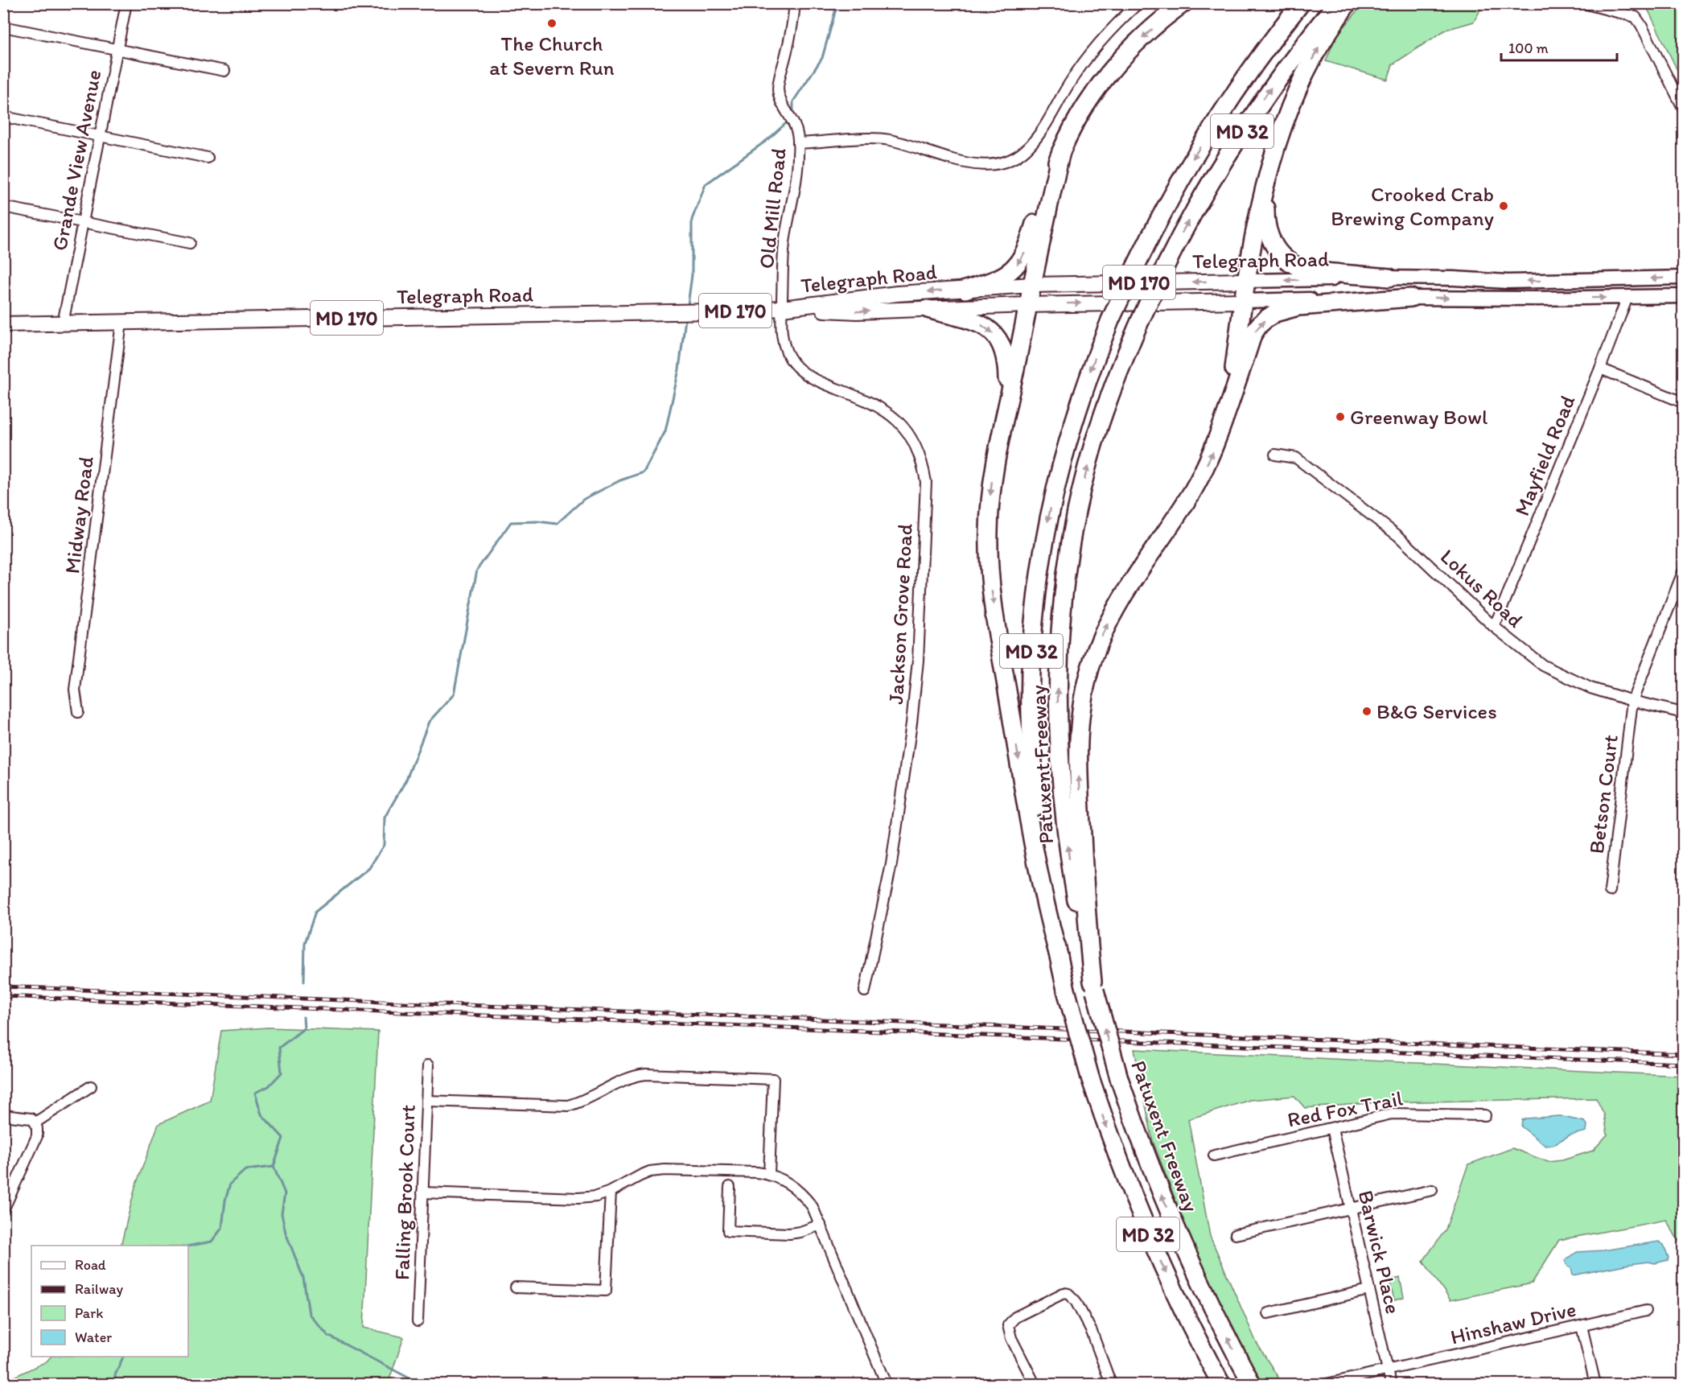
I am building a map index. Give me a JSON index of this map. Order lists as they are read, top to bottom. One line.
{"streets":{"highway":["MD 32","Patuxent Freeway"],"main road":["Telegraph Road","MD 170"],"street":["Grande View Avenue","Old Mill Road","Mayfield Road","Midway Road","Lokus Road","Jackson Grove Road","Betson Court","Red Fox Trail","Falling Brook Court","Barwick Place","Hinshaw Drive"]},"crossings":[["Grande View Avenue","Telegraph Road"],["Old Mill Road","Telegraph Road"],["Old Mill Road","Jackson Grove Road"],["Telegraph Road","Mayfield Road"],["Telegraph Road","Midway Road"],["Telegraph Road","Jackson Grove Road"],["Mayfield Road","Lokus Road"],["Lokus Road","Betson Court"],["Red Fox Trail","Barwick Place"],["Barwick Place","Hinshaw Drive"]],"places":["The Church at Severn Run","Crooked Crab Brewing Company","Greenway Bowl","B&G Services"],"legend":["Road","Railway","Park","Water"],"scale_bar":"100 m"}
